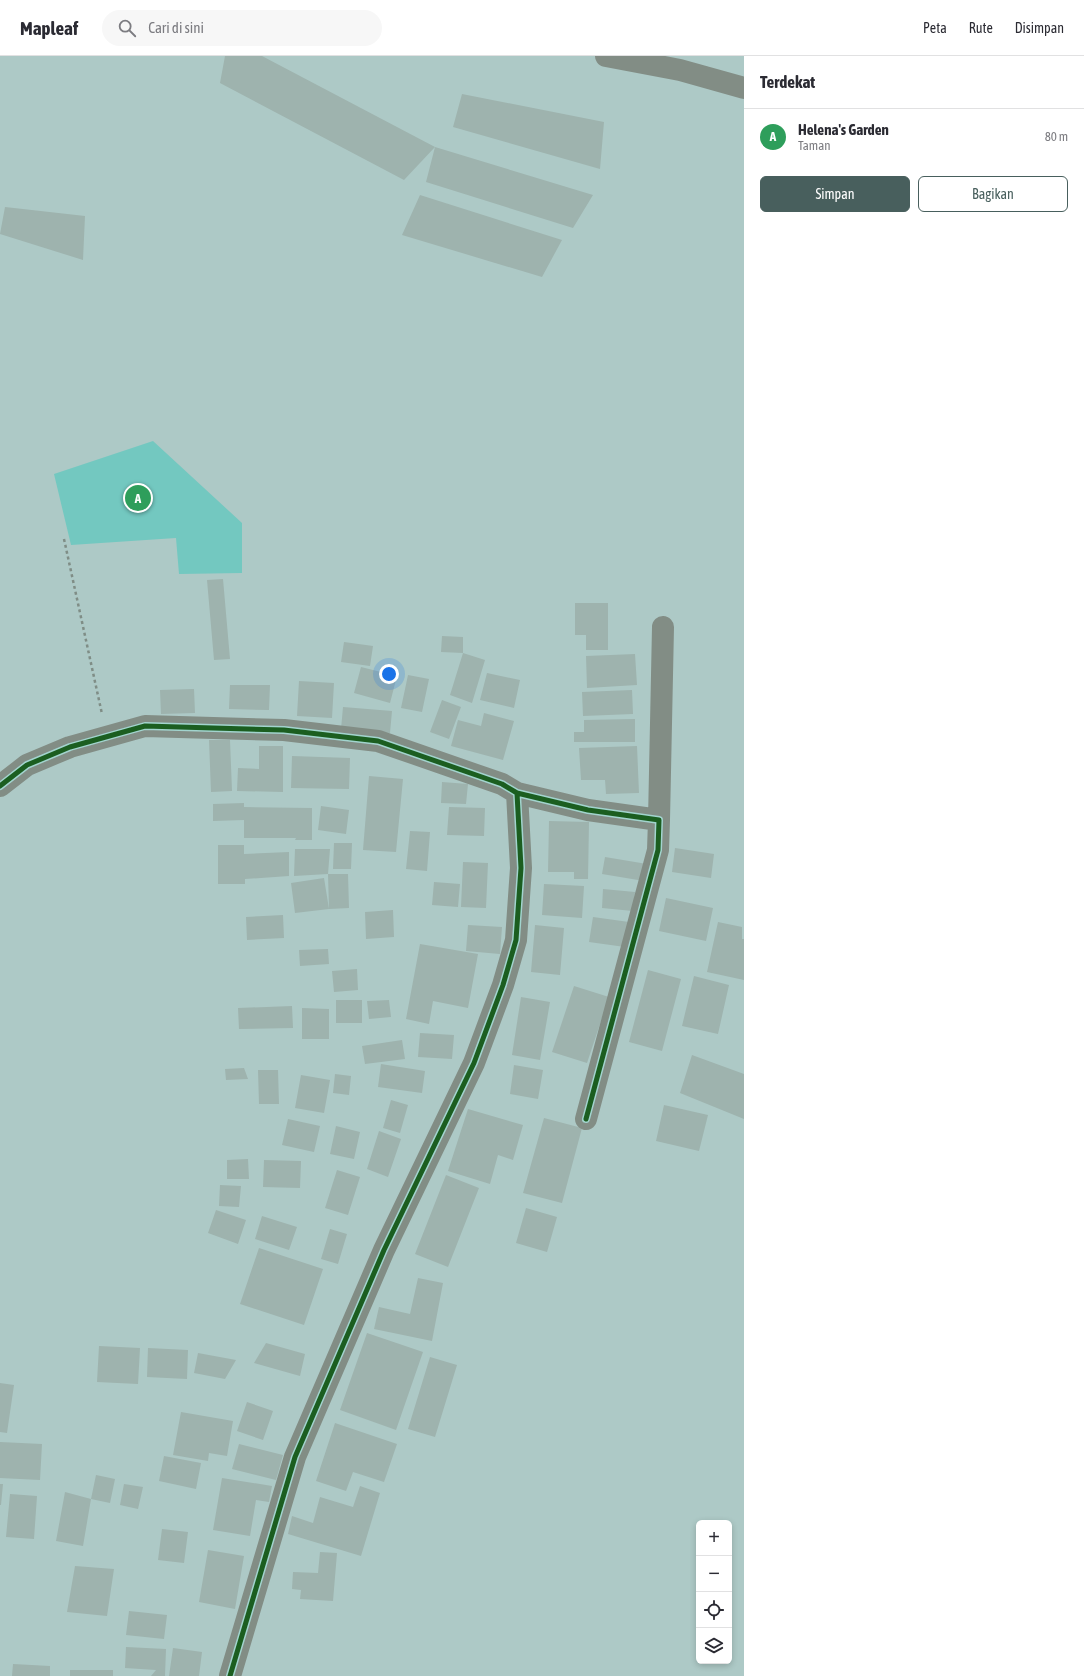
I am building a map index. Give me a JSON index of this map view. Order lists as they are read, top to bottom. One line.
{"page":{"header":"Mapleaf","search":"Cari di sini","nav":["Peta","Rute","Disimpan"],"heading":"Terdekat","list":[{"mark":"A","name":"Helena's Garden","note":"Taman","value":"80 m"}],"buttons":["Simpan","Bagikan"],"pins":"A","map_buttons":["+","−"]}}
